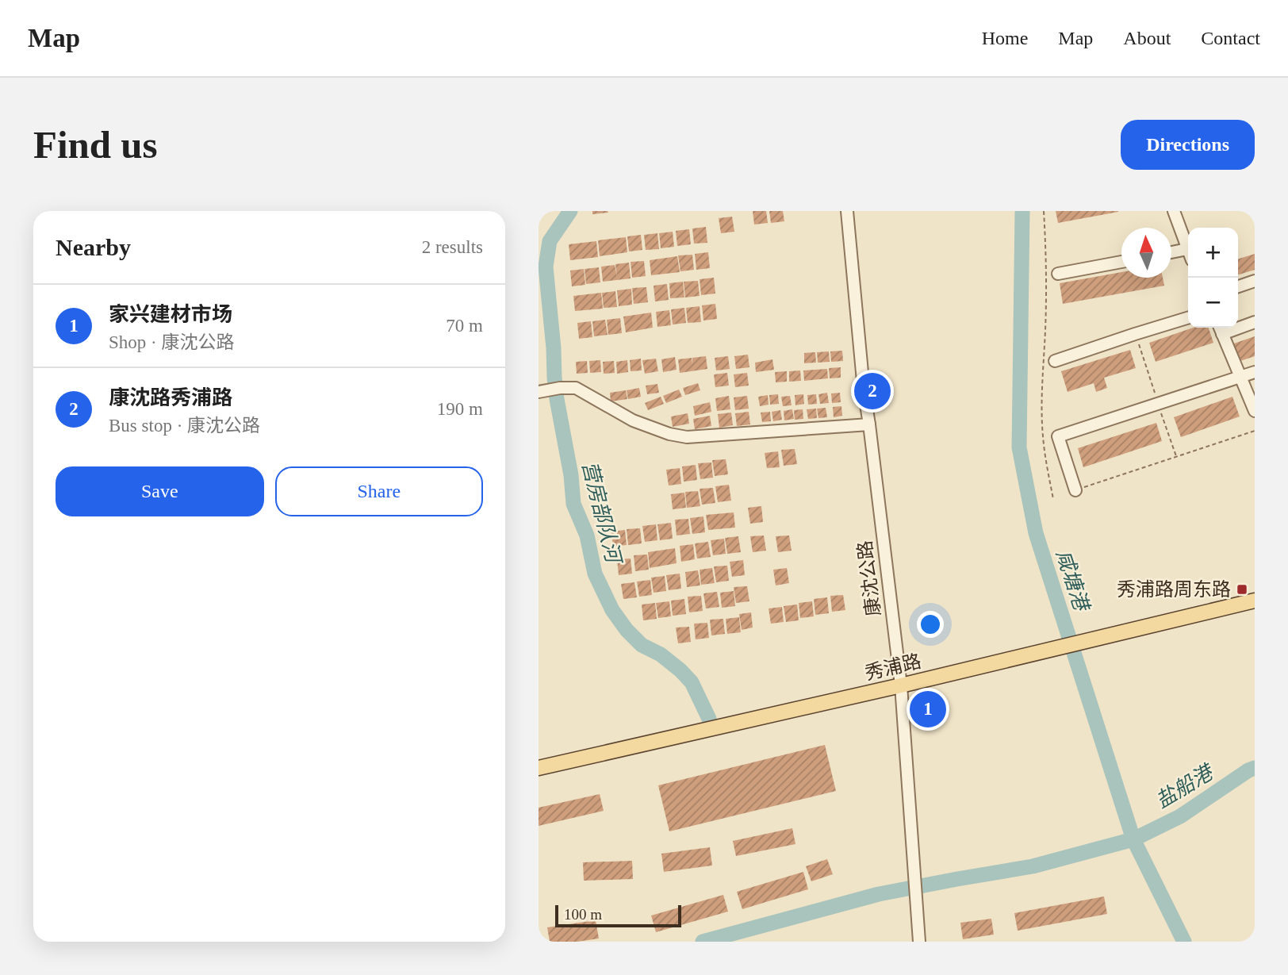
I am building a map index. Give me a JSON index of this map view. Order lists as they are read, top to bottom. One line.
{"streets":{"main road":["秀浦路"],"street":["康沈公路"]},"crossings":[["康沈公路","秀浦路"]],"water":["营房部队河","咸塘港","盐船港"],"places":{"transit":["秀浦路周东路"]},"scale_bar":"100 m","north":"top","page":{"header":"Map","nav":["Home","Map","About","Contact"],"buttons":["Directions",["Save","Share"]],"title":"Find us","heading":["Nearby","2 results"],"map_buttons":["+","−"],"list":[{"mark":"1","name":"家兴建材市场","note":"Shop · 康沈公路","value":"70 m"},{"mark":"2","name":"康沈路秀浦路","note":"Bus stop · 康沈公路","value":"190 m"}],"pins":["2","1"],"scale":"100 m"}}
